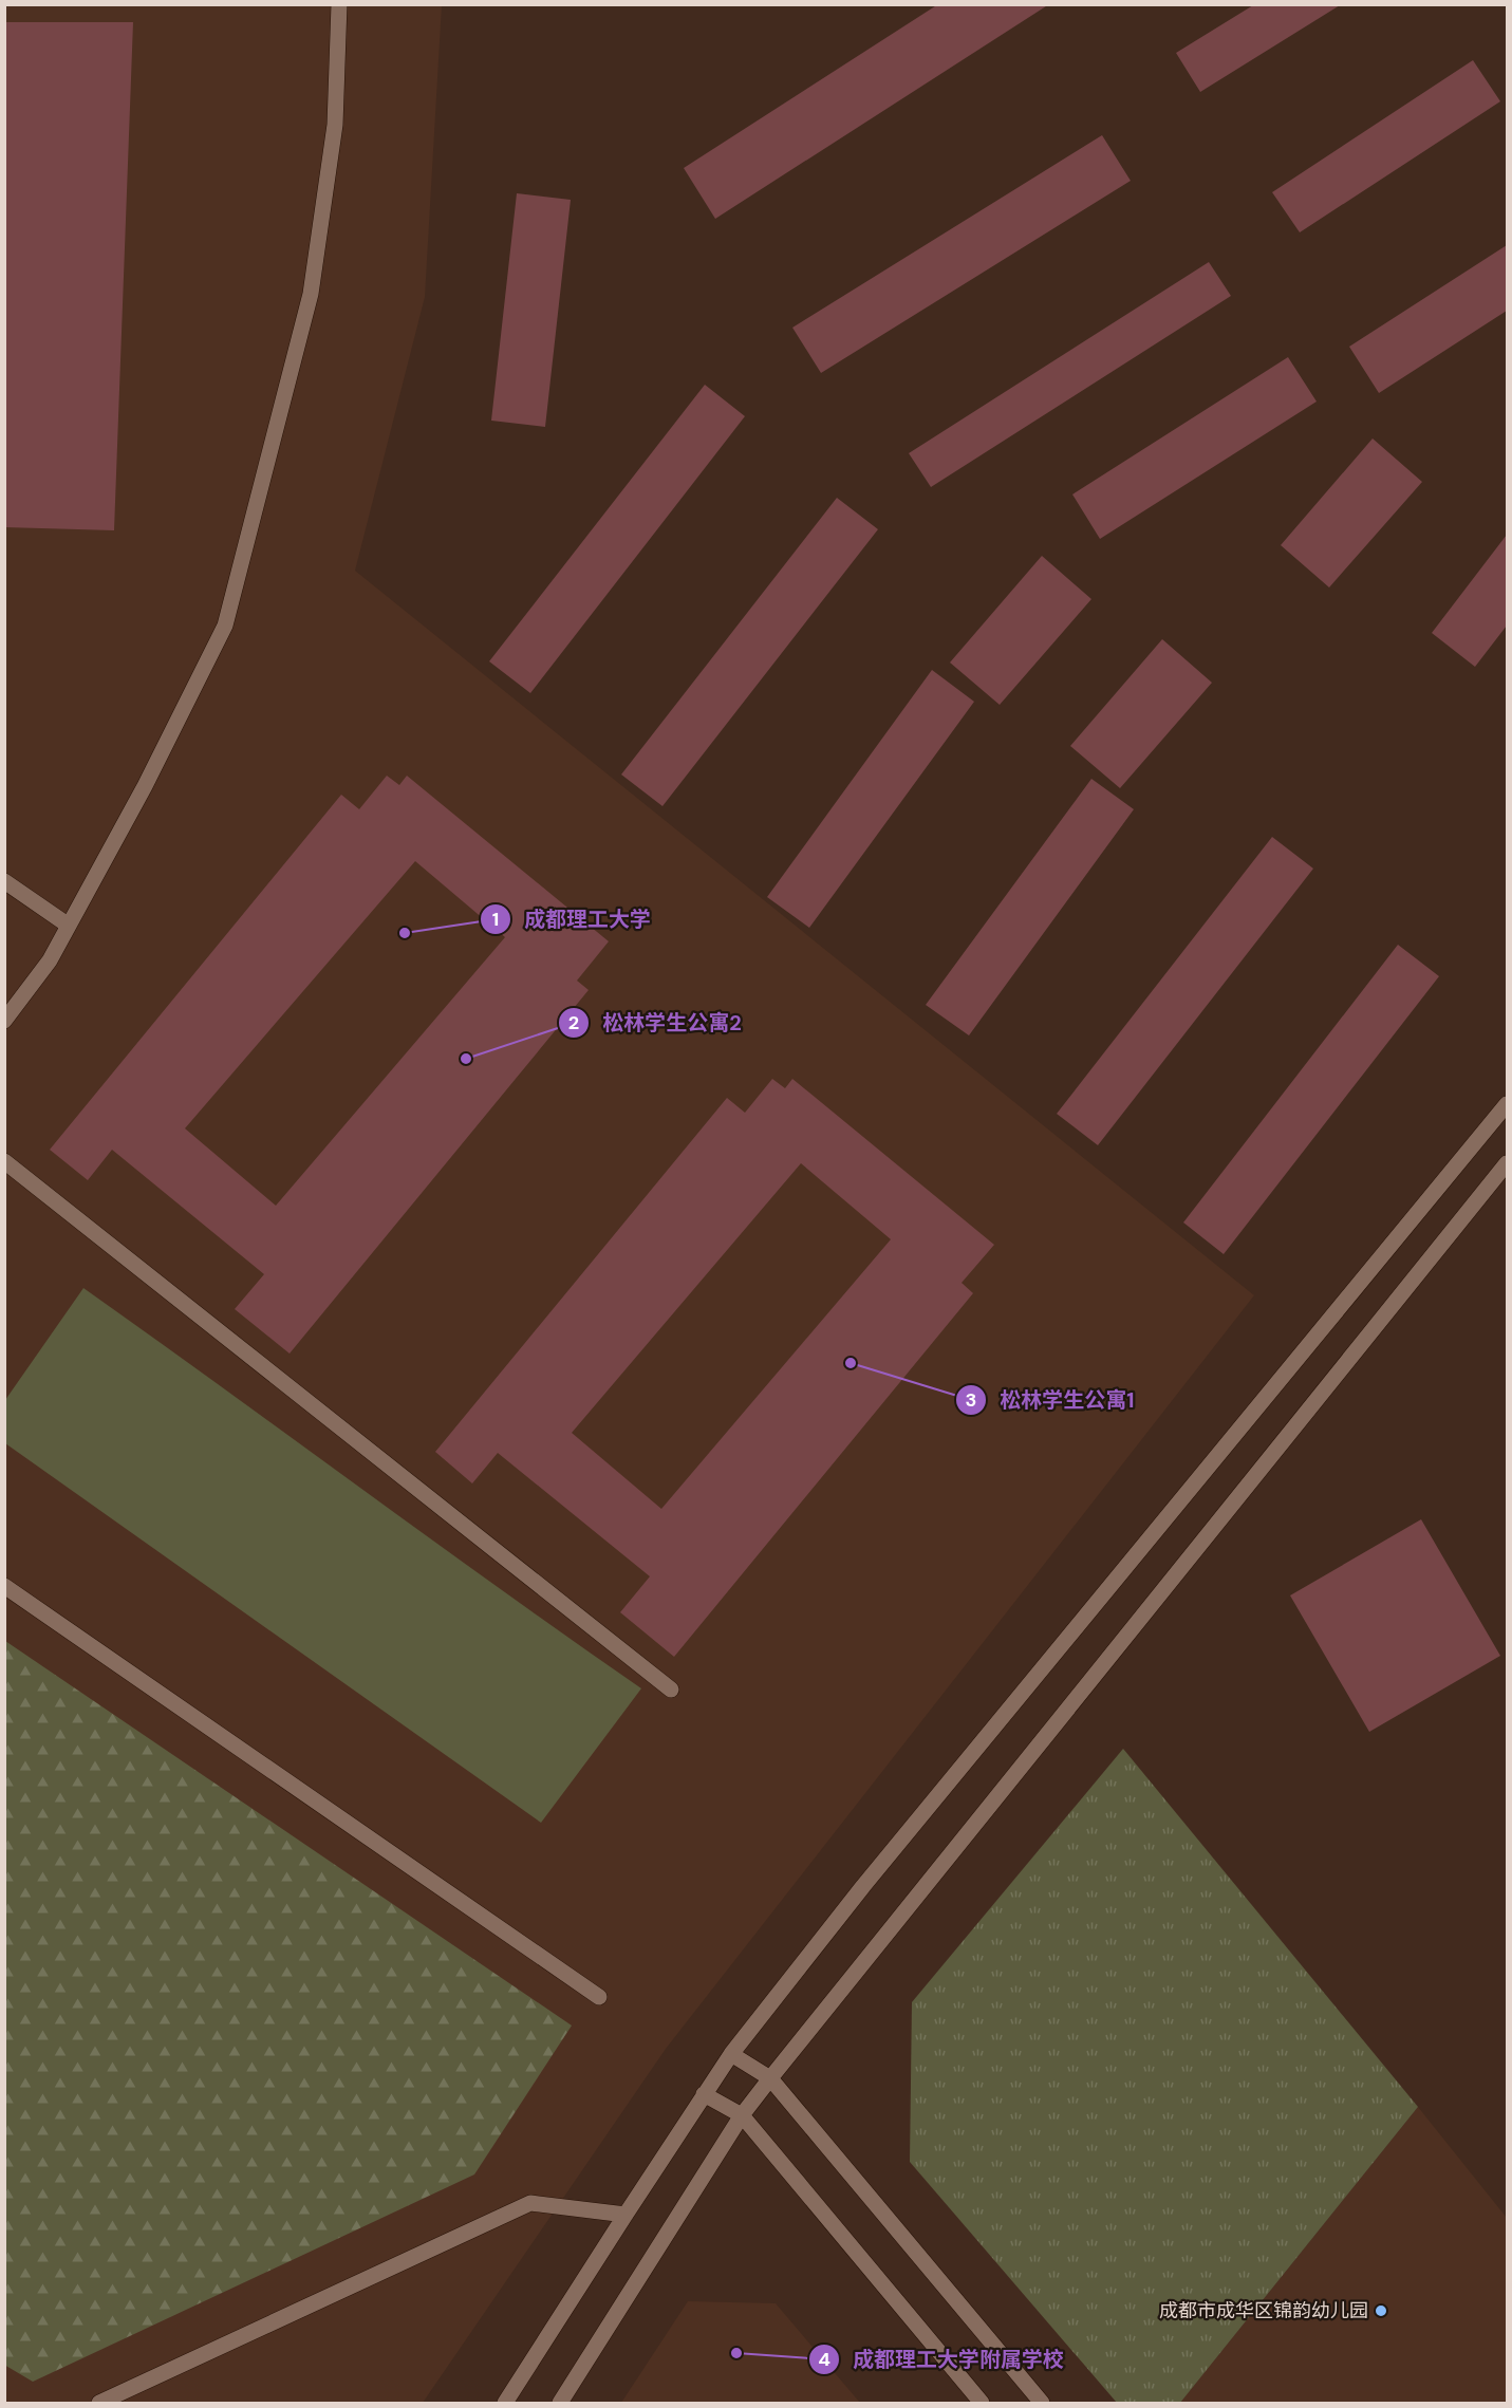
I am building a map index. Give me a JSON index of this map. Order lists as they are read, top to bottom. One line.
{"places":["成都理工大学","松林学生公寓2","松林学生公寓1","成都市成华区锦韵幼儿园","成都理工大学附属学校"]}
